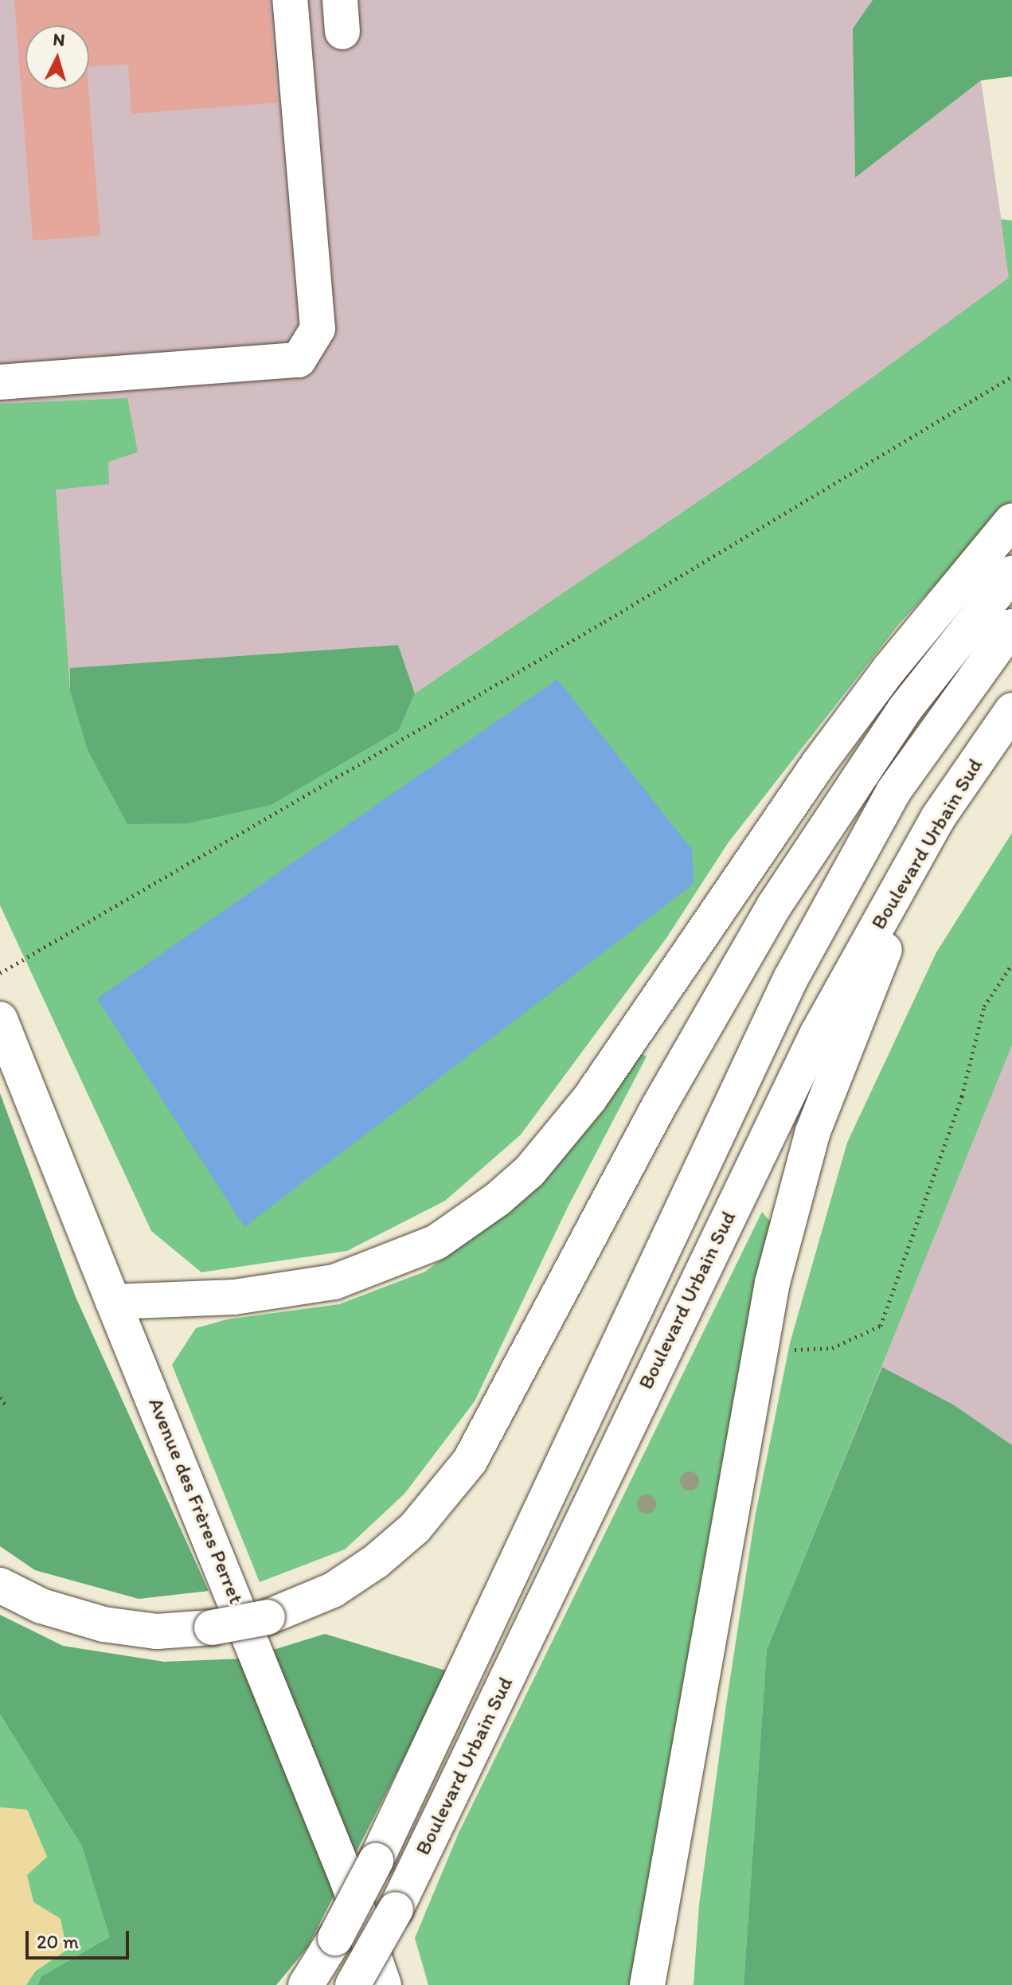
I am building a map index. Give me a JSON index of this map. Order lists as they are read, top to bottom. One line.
{"streets":{"main road":["Boulevard Urbain Sud","Avenue des Frères Perret"]},"scale_bar":"20 m","north":"top"}
